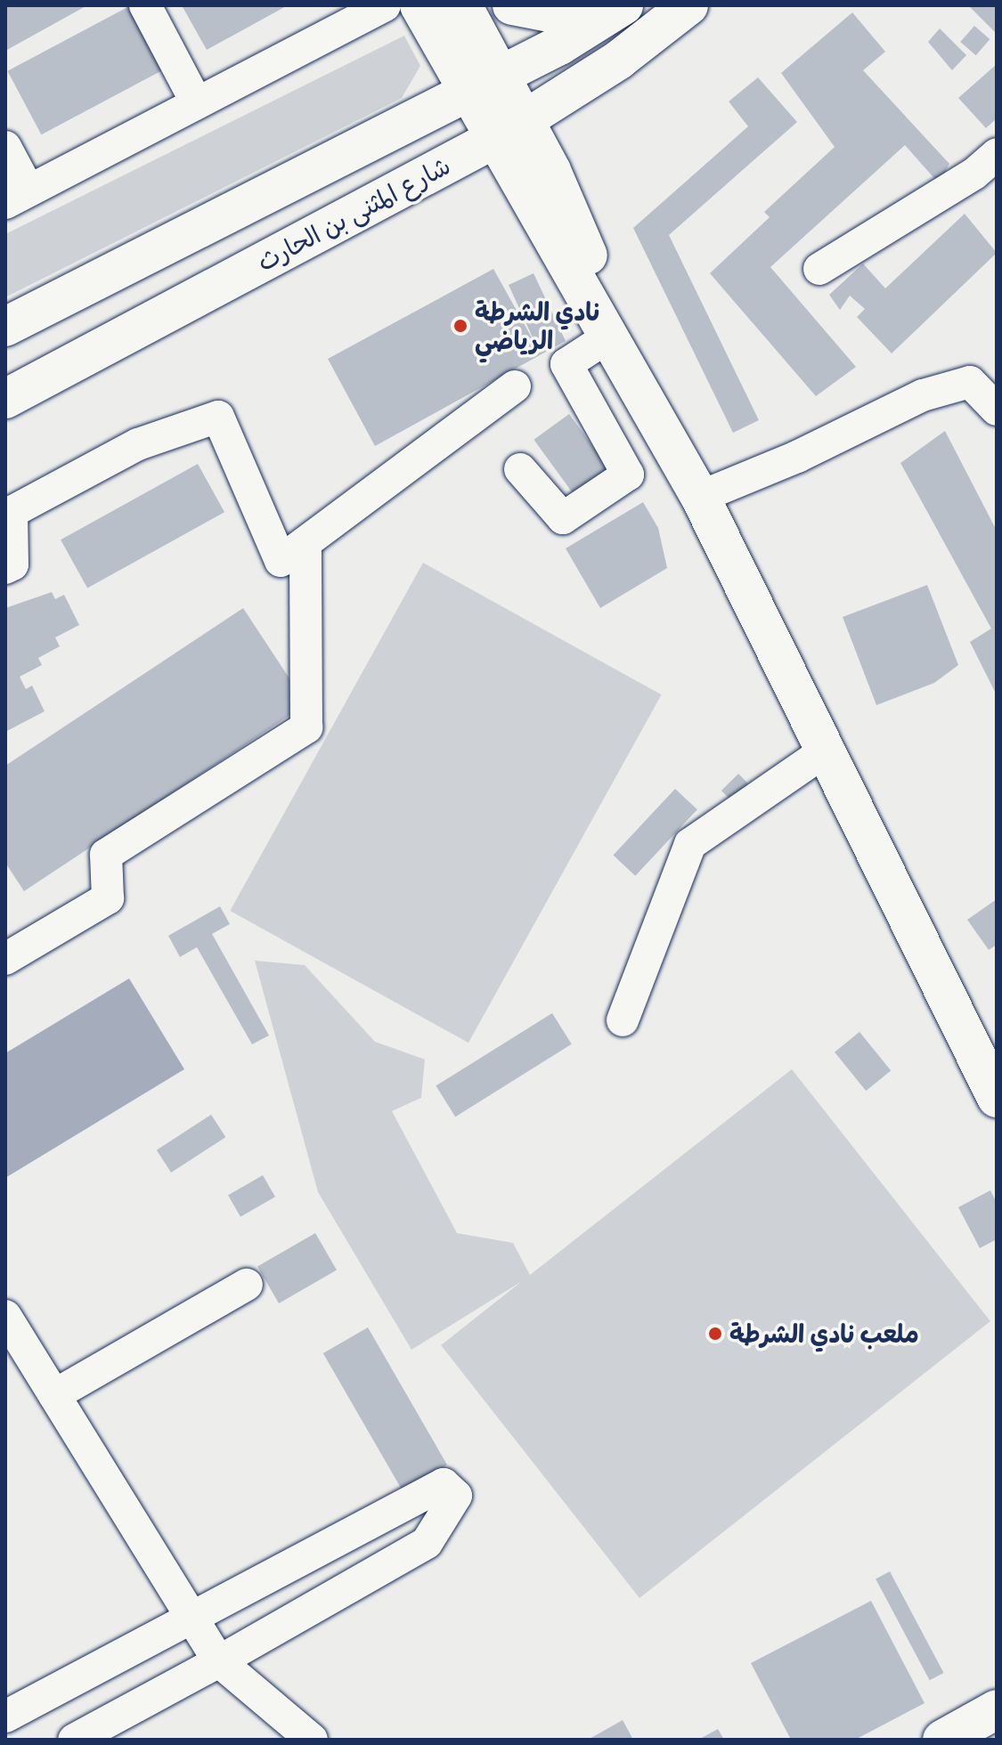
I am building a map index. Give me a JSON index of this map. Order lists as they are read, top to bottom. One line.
{"streets":{"main road":["شارع المثنى بن الحارث"]},"places":["نادي الشرطة الرياضي","ملعب نادي الشرطة"]}
